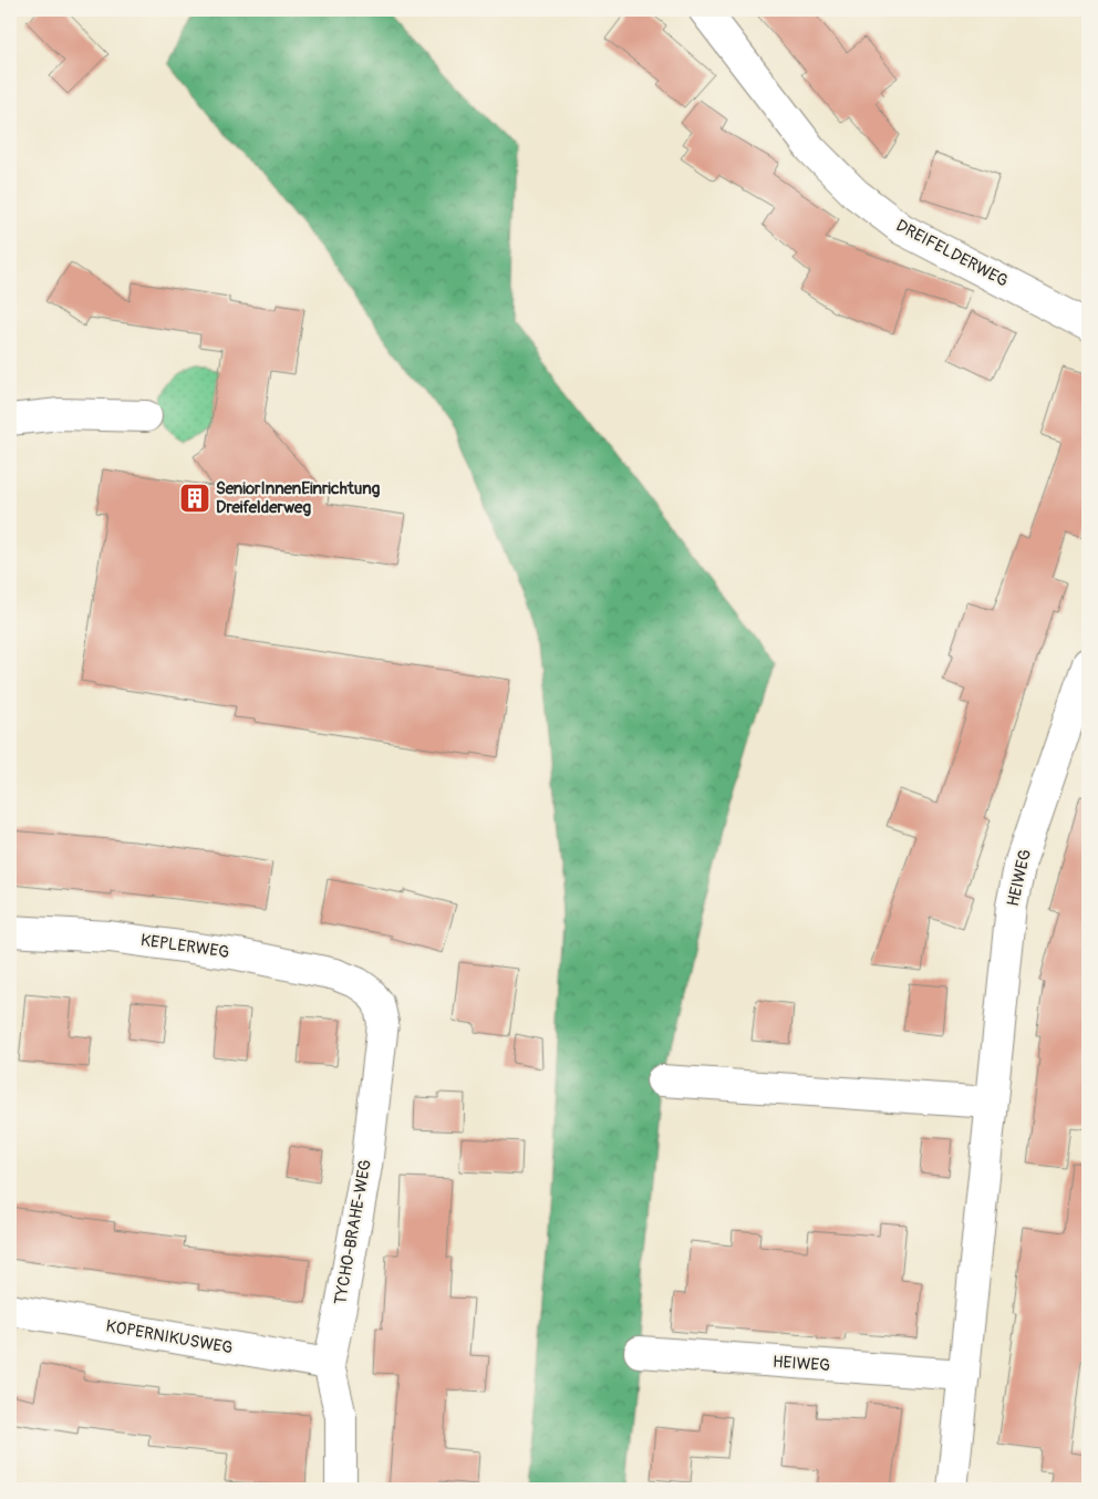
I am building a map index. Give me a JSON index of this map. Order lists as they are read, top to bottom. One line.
{"streets":{"street":["DREIFELDERWEG","HEIWEG","KEPLERWEG","TYCHO-BRAHE-WEG","KOPERNIKUSWEG"]},"crossings":[["KEPLERWEG","TYCHO-BRAHE-WEG"],["TYCHO-BRAHE-WEG","KOPERNIKUSWEG"]],"places":{"building":["SeniorInnenEinrichtung Dreifelderweg"]}}
